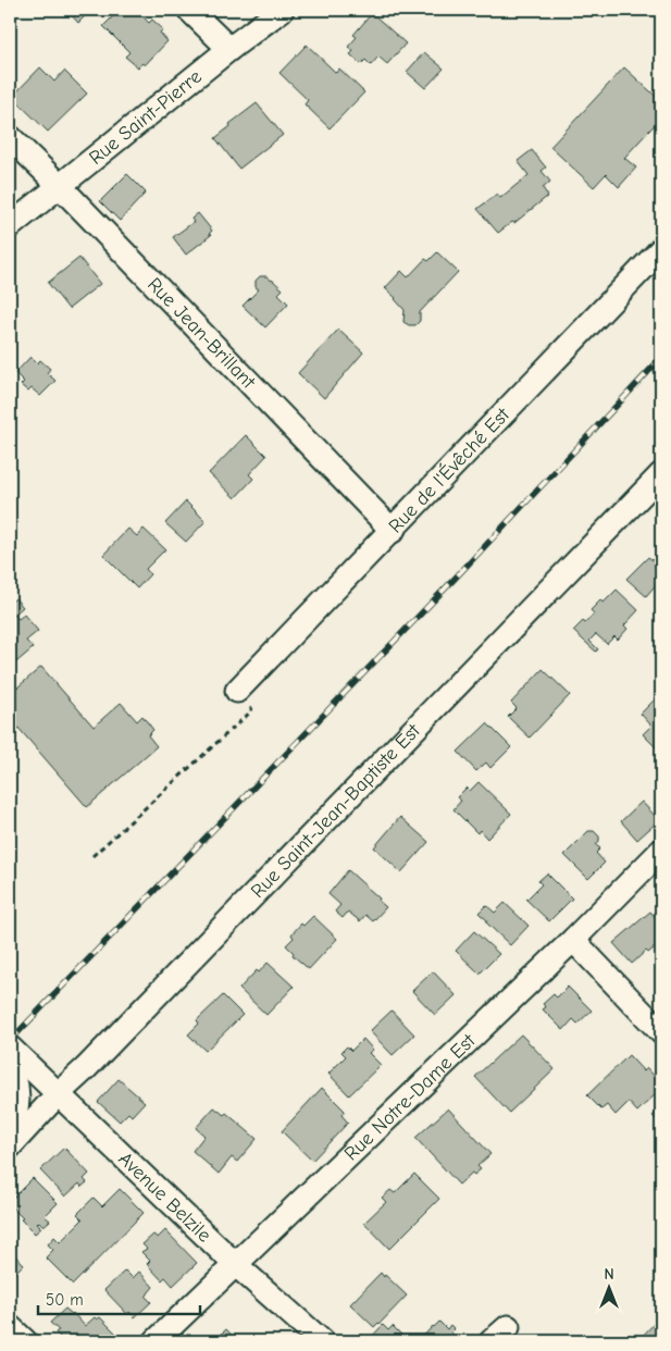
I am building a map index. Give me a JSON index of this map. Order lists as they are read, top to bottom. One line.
{"streets":{"street":["Rue Saint-Pierre","Rue Jean-Brillant","Rue de l'Évêché Est","Rue Saint-Jean-Baptiste Est","Rue Notre-Dame Est","Avenue Belzile"]},"crossings":[["Rue Saint-Pierre","Rue Jean-Brillant"],["Rue Jean-Brillant","Rue de l'Évêché Est"],["Rue Saint-Jean-Baptiste Est","Avenue Belzile"],["Rue Notre-Dame Est","Avenue Belzile"]],"scale_bar":"50 m","north":"top"}
